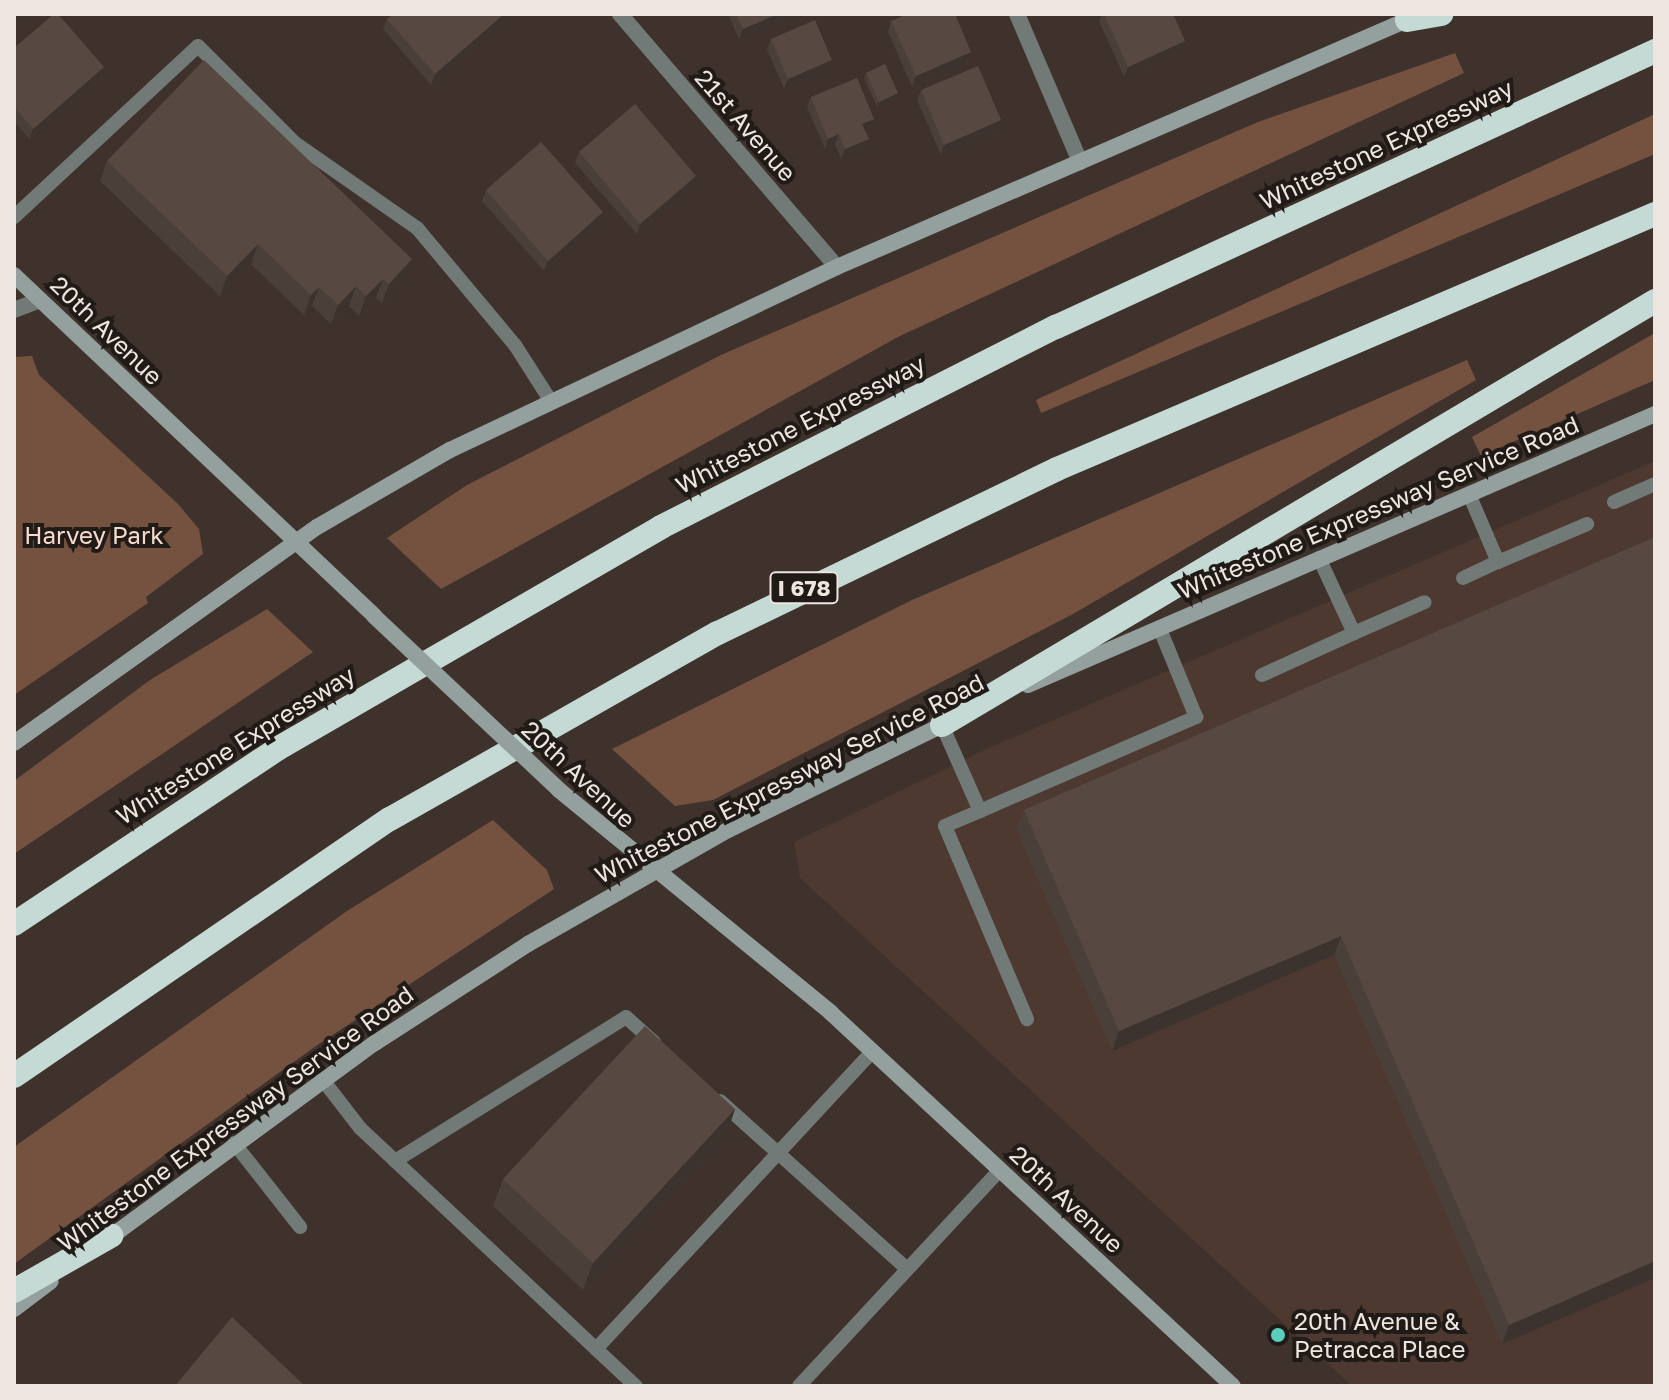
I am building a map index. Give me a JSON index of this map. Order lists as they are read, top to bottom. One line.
{"streets":{"highway":["Whitestone Expressway","I 678"],"main road":["20th Avenue","Whitestone Expressway Service Road"],"street":["21st Avenue"]},"crossings":[["20th Avenue","Whitestone Expressway Service Road"]],"parks":["Harvey Park"],"places":["20th Avenue & Petracca Place"]}
